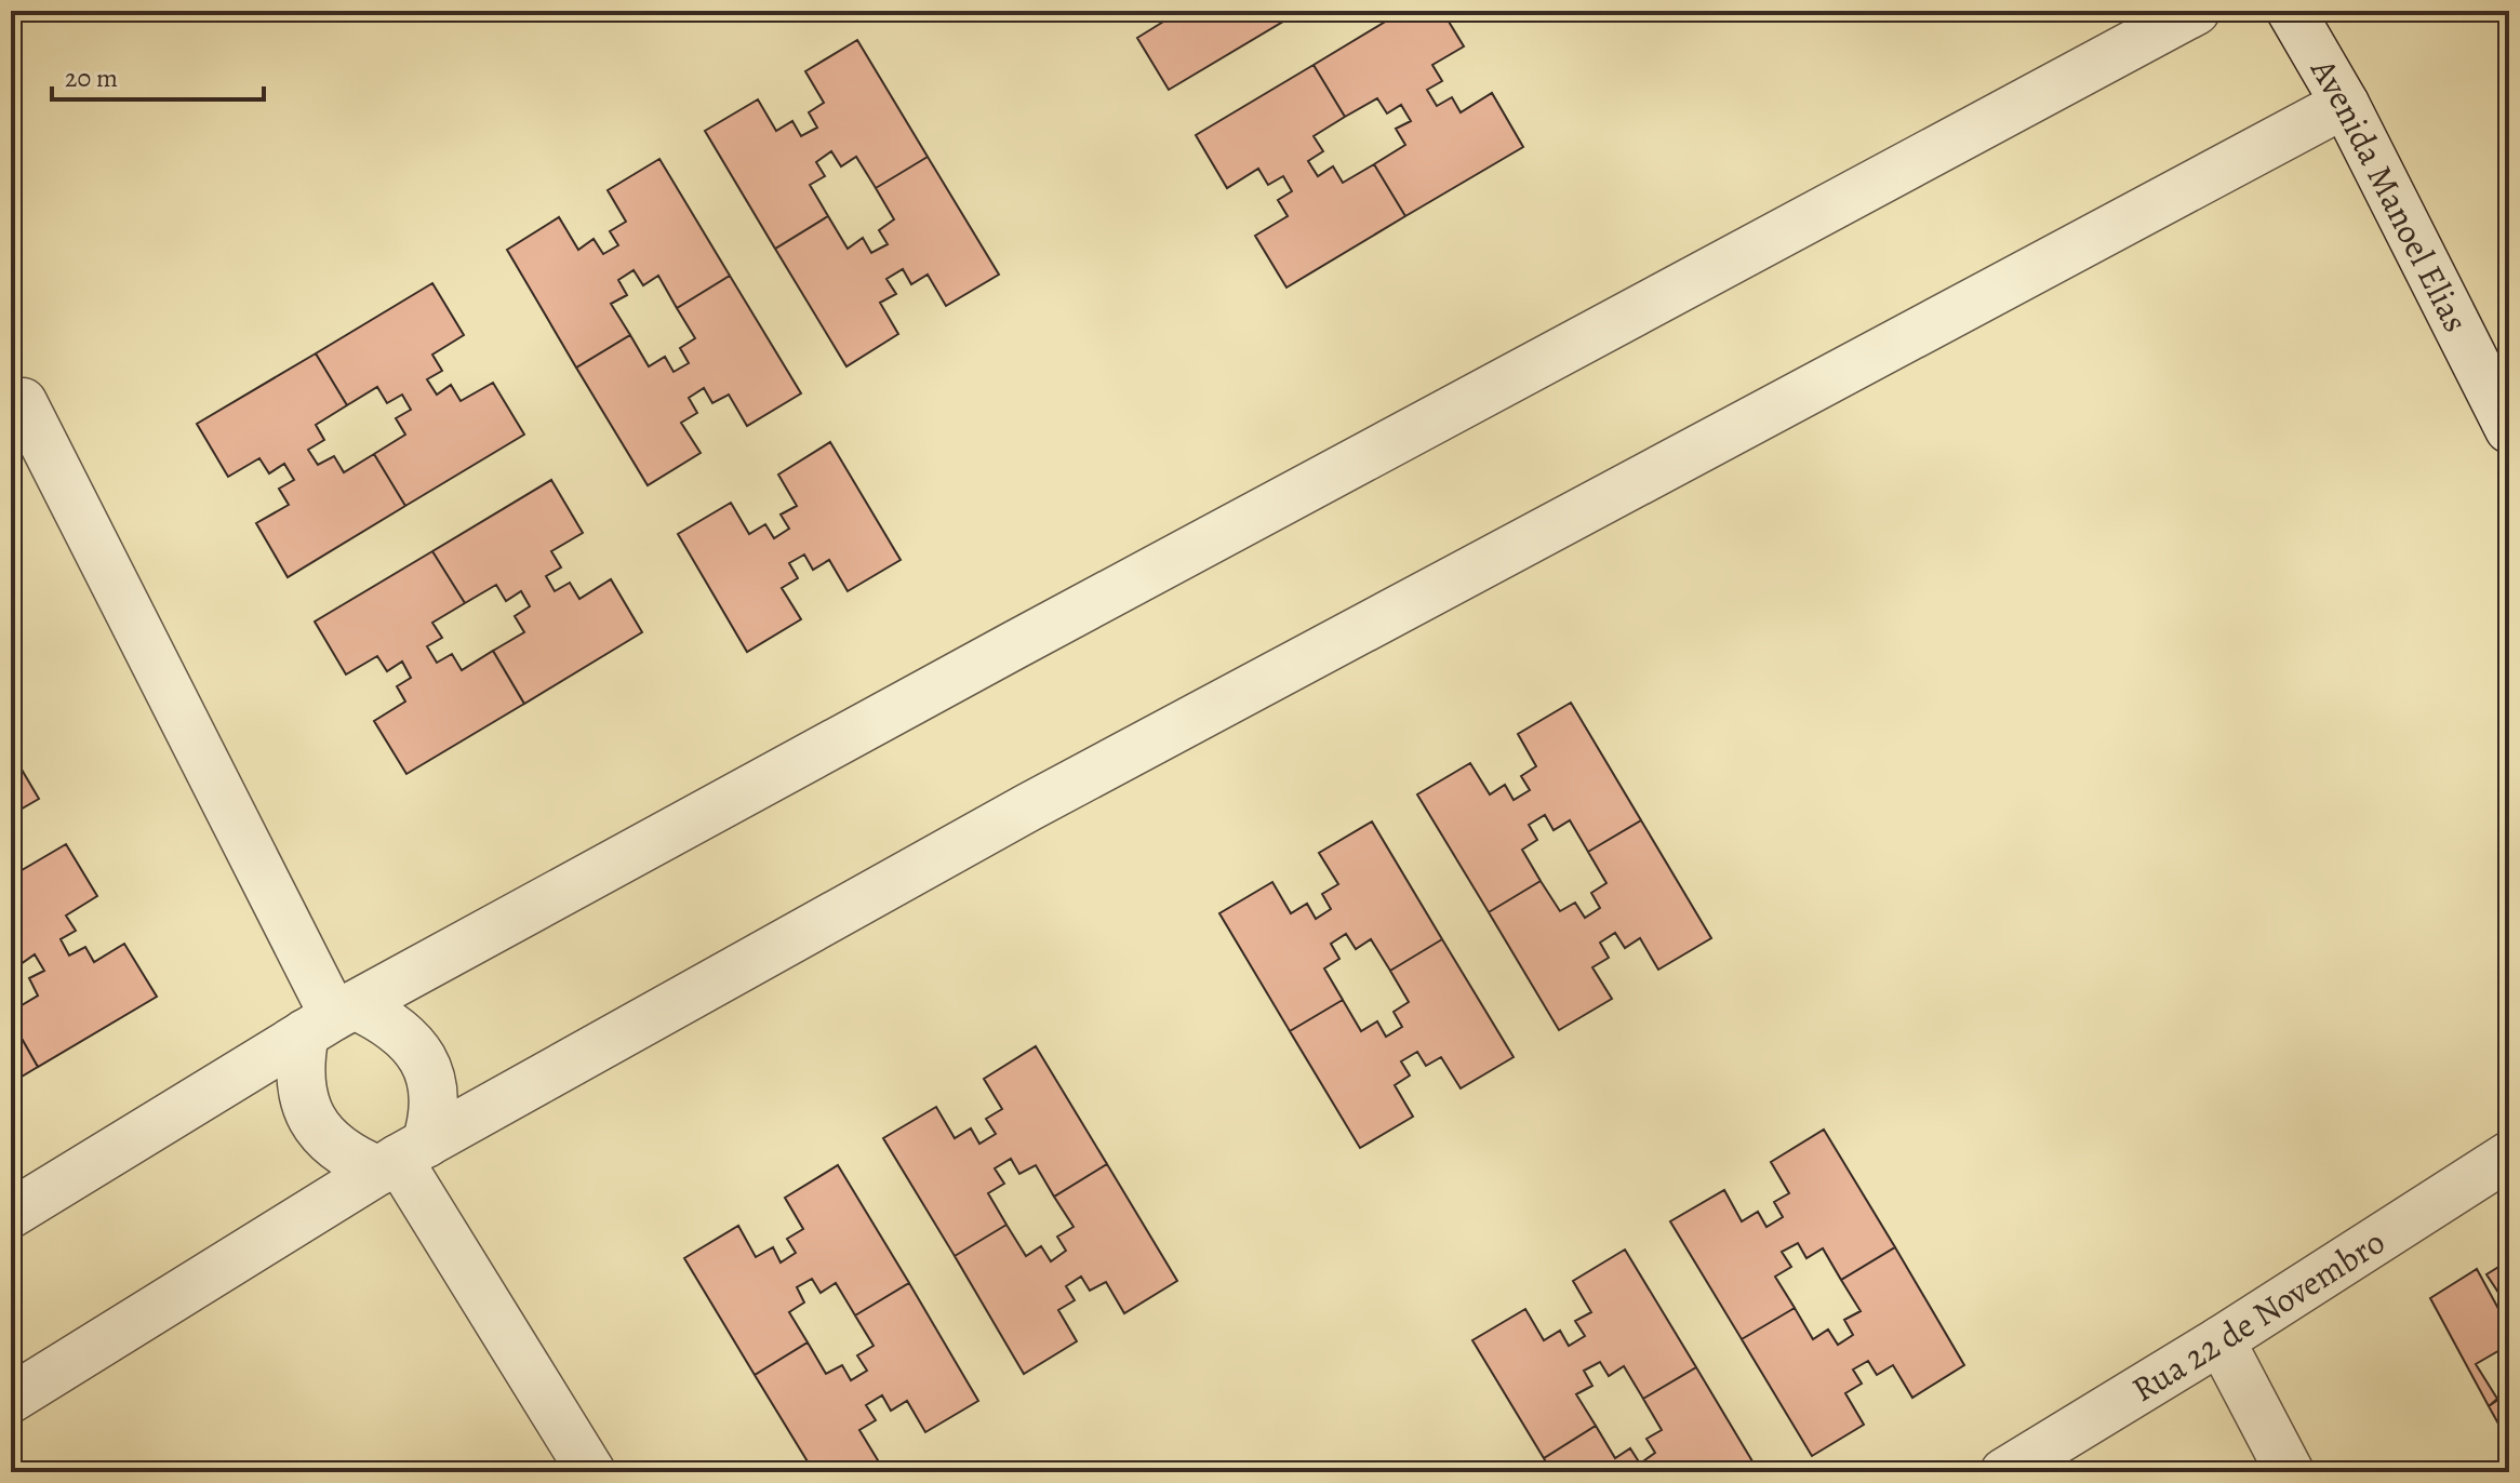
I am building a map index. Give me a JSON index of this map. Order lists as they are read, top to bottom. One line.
{"streets":{"street":["Avenida Manoel Elias","Rua 22 de Novembro"]},"scale_bar":"20 m"}
